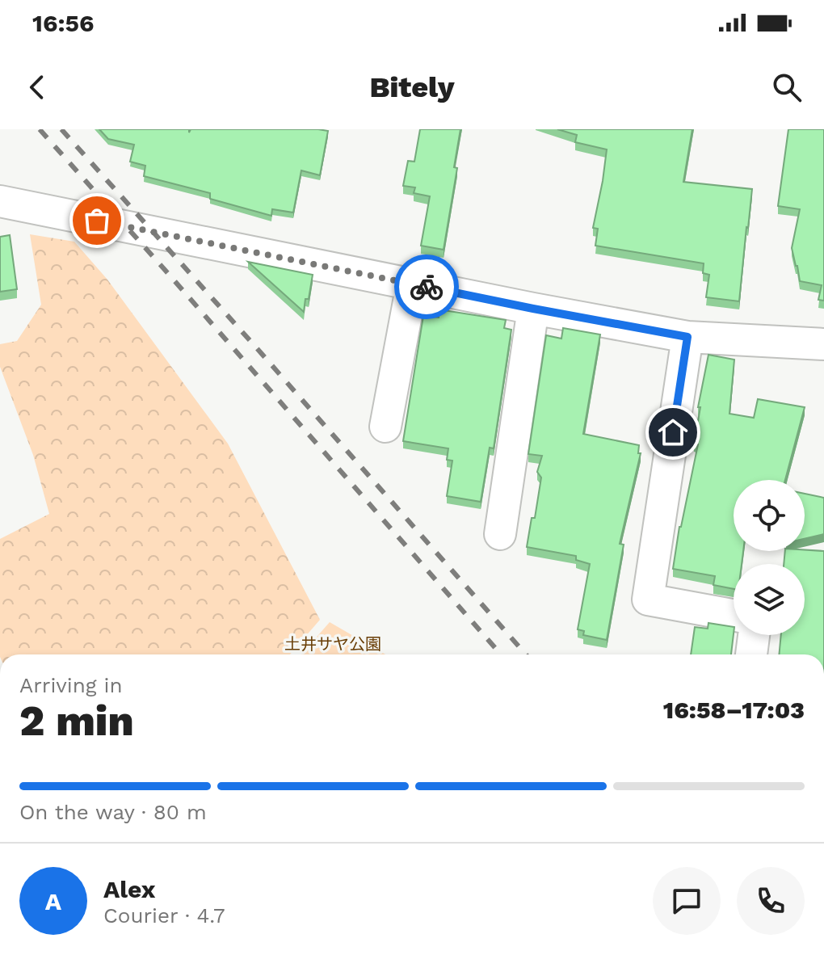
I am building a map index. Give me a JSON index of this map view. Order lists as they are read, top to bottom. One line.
{"parks":["土井サヤ公園"],"page":{"status":"16:56","header":"Bitely","heading":["2 min","Arriving in","16:58–17:03"],"panel":["Alex","Courier · 4.7"],"bar":"On the way · 80 m","round":"A"}}
